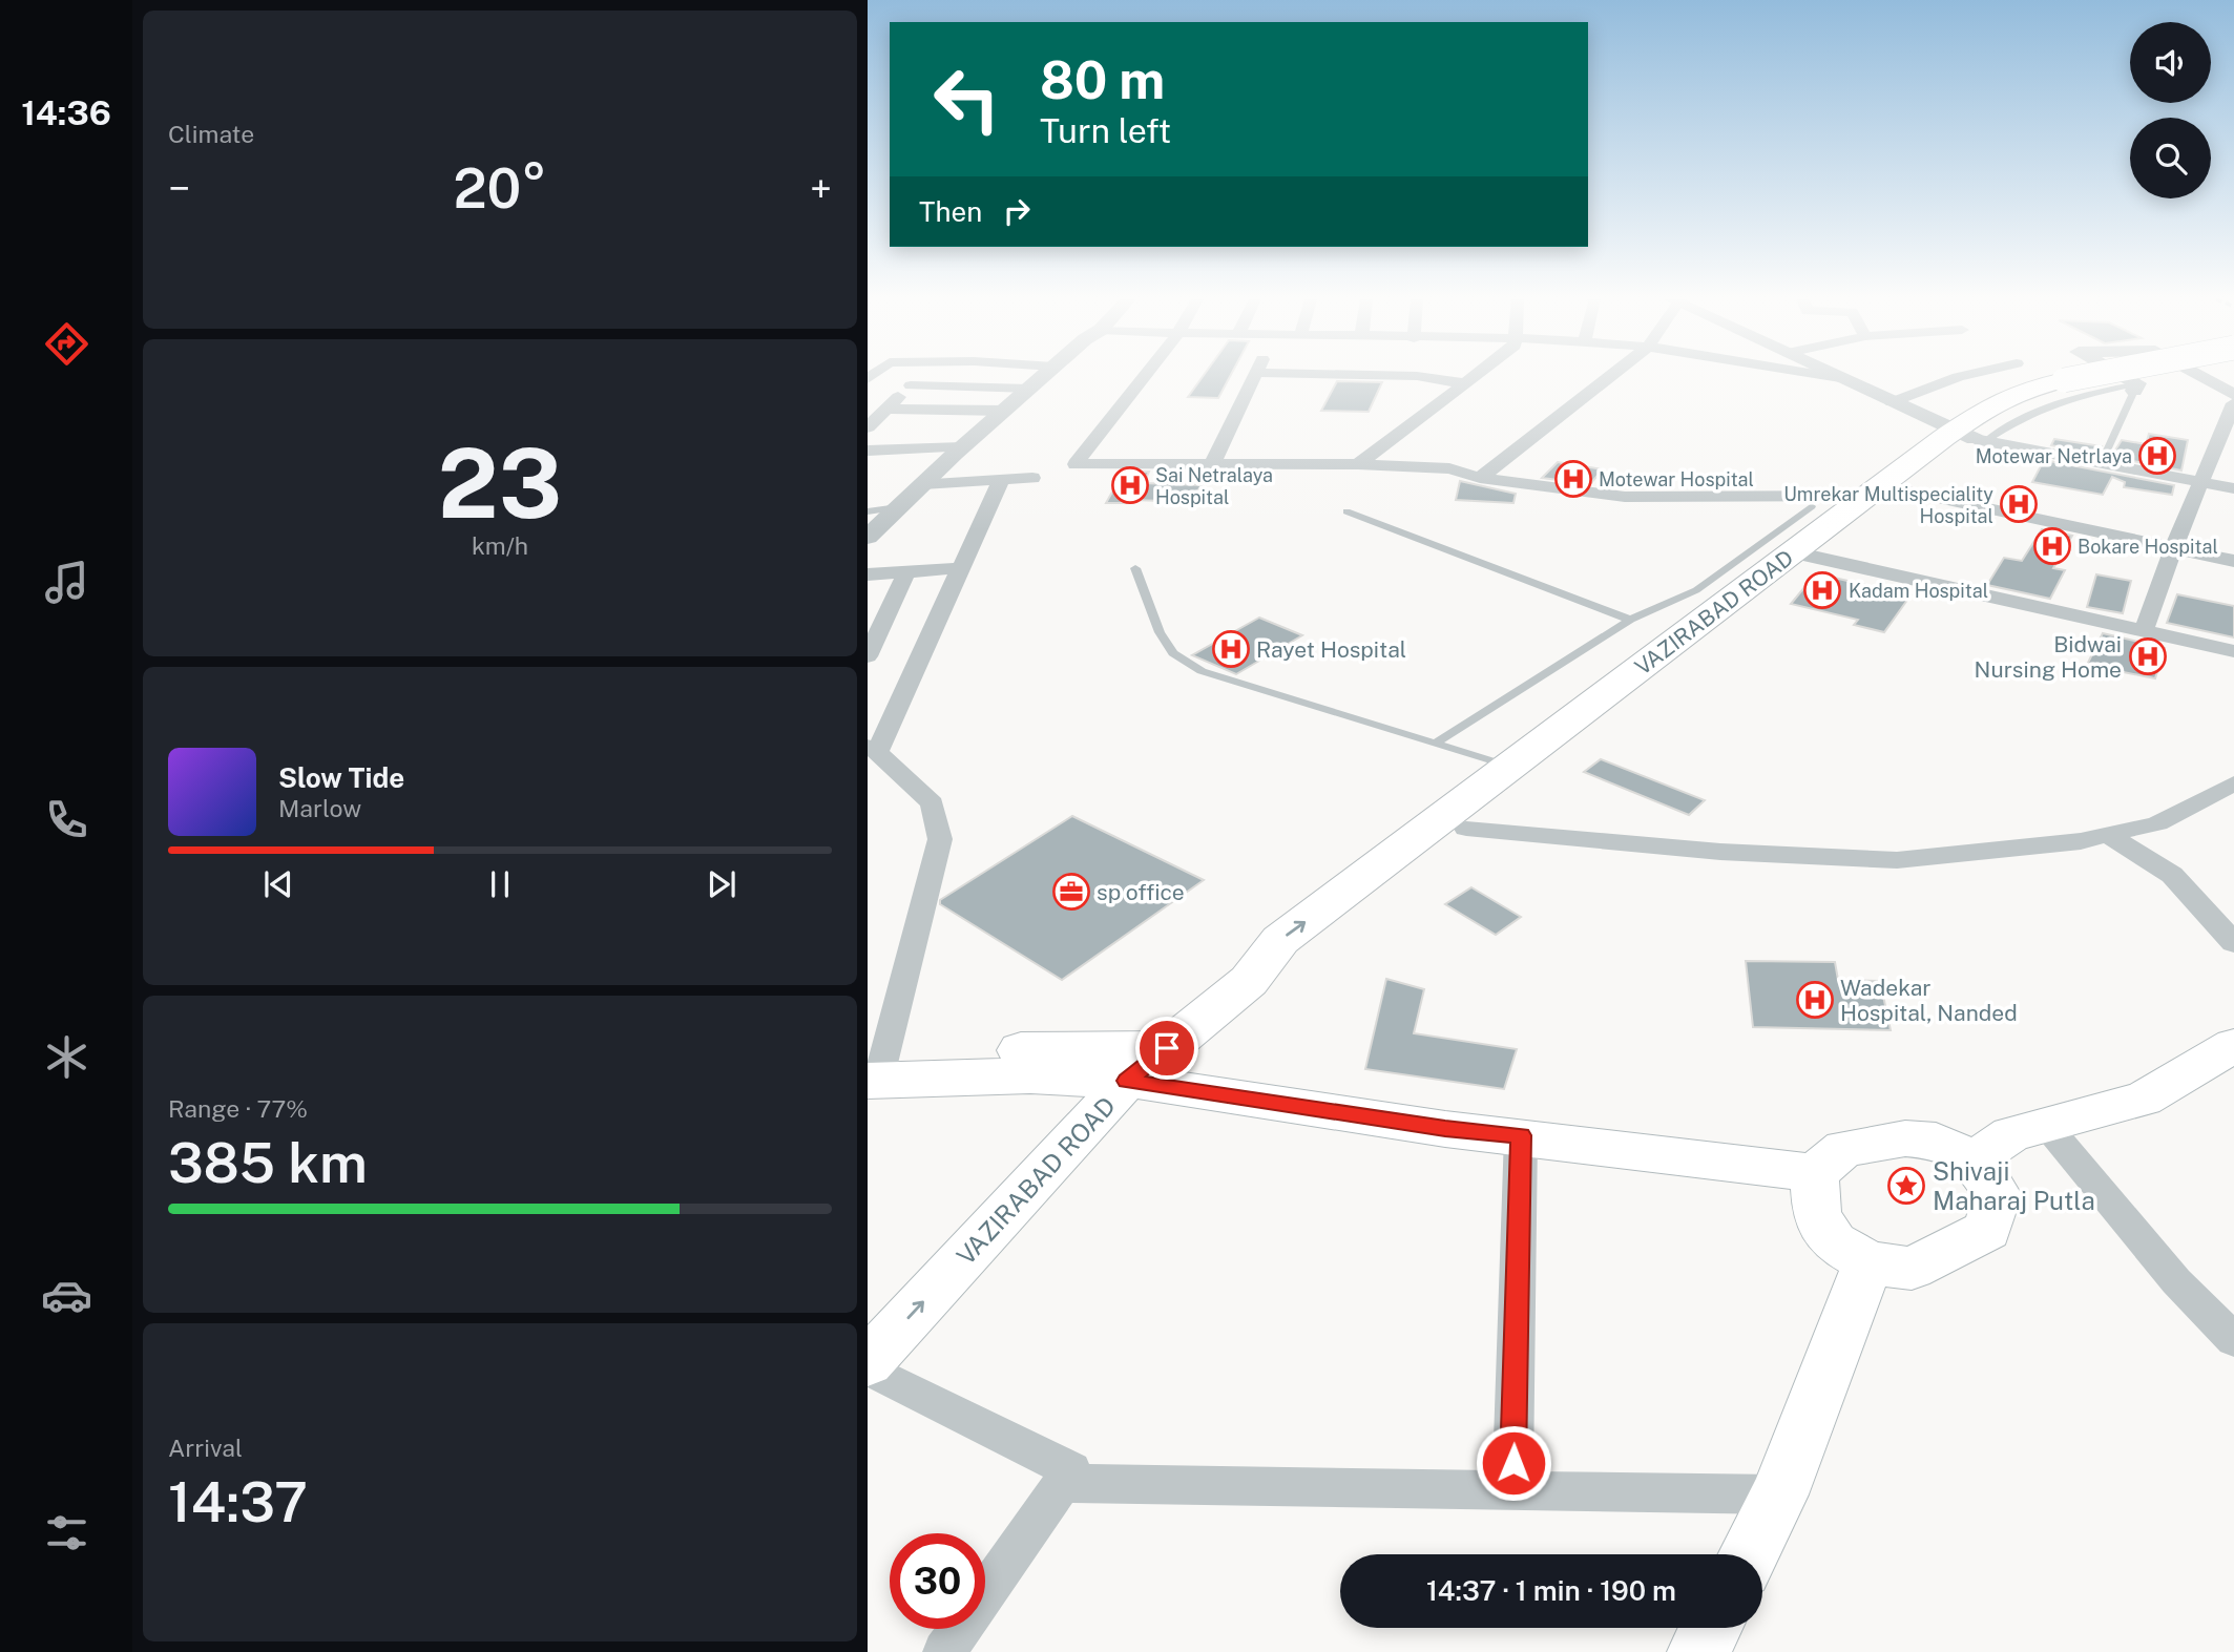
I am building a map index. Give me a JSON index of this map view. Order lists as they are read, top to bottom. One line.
{"streets":{"main road":["VAZIRABAD ROAD"]},"places":{"hospital":["Motewar Netrlaya","Motewar Hospital","Sai Netralaya Hospital","Umrekar Multispeciality Hospital","Bokare Hospital","Kadam Hospital","Rayet Hospital","Bidwai Nursing Home","Wadekar Hospital, Nanded"],"office":["sp office"],"place":["Shivaji Maharaj Putla"]},"page":{"tabs":"14:36","tile":["Climate",["23","km/h"],["Range · 77%","385 km"],["Arrival","14:37"]],"turn":["80 m","Turn left"],"heat":["−","20°","+"],"then":"Then","song":["Slow Tide","Marlow"],"limit":"30","trip":"14:37 · 1 min · 190 m"}}
